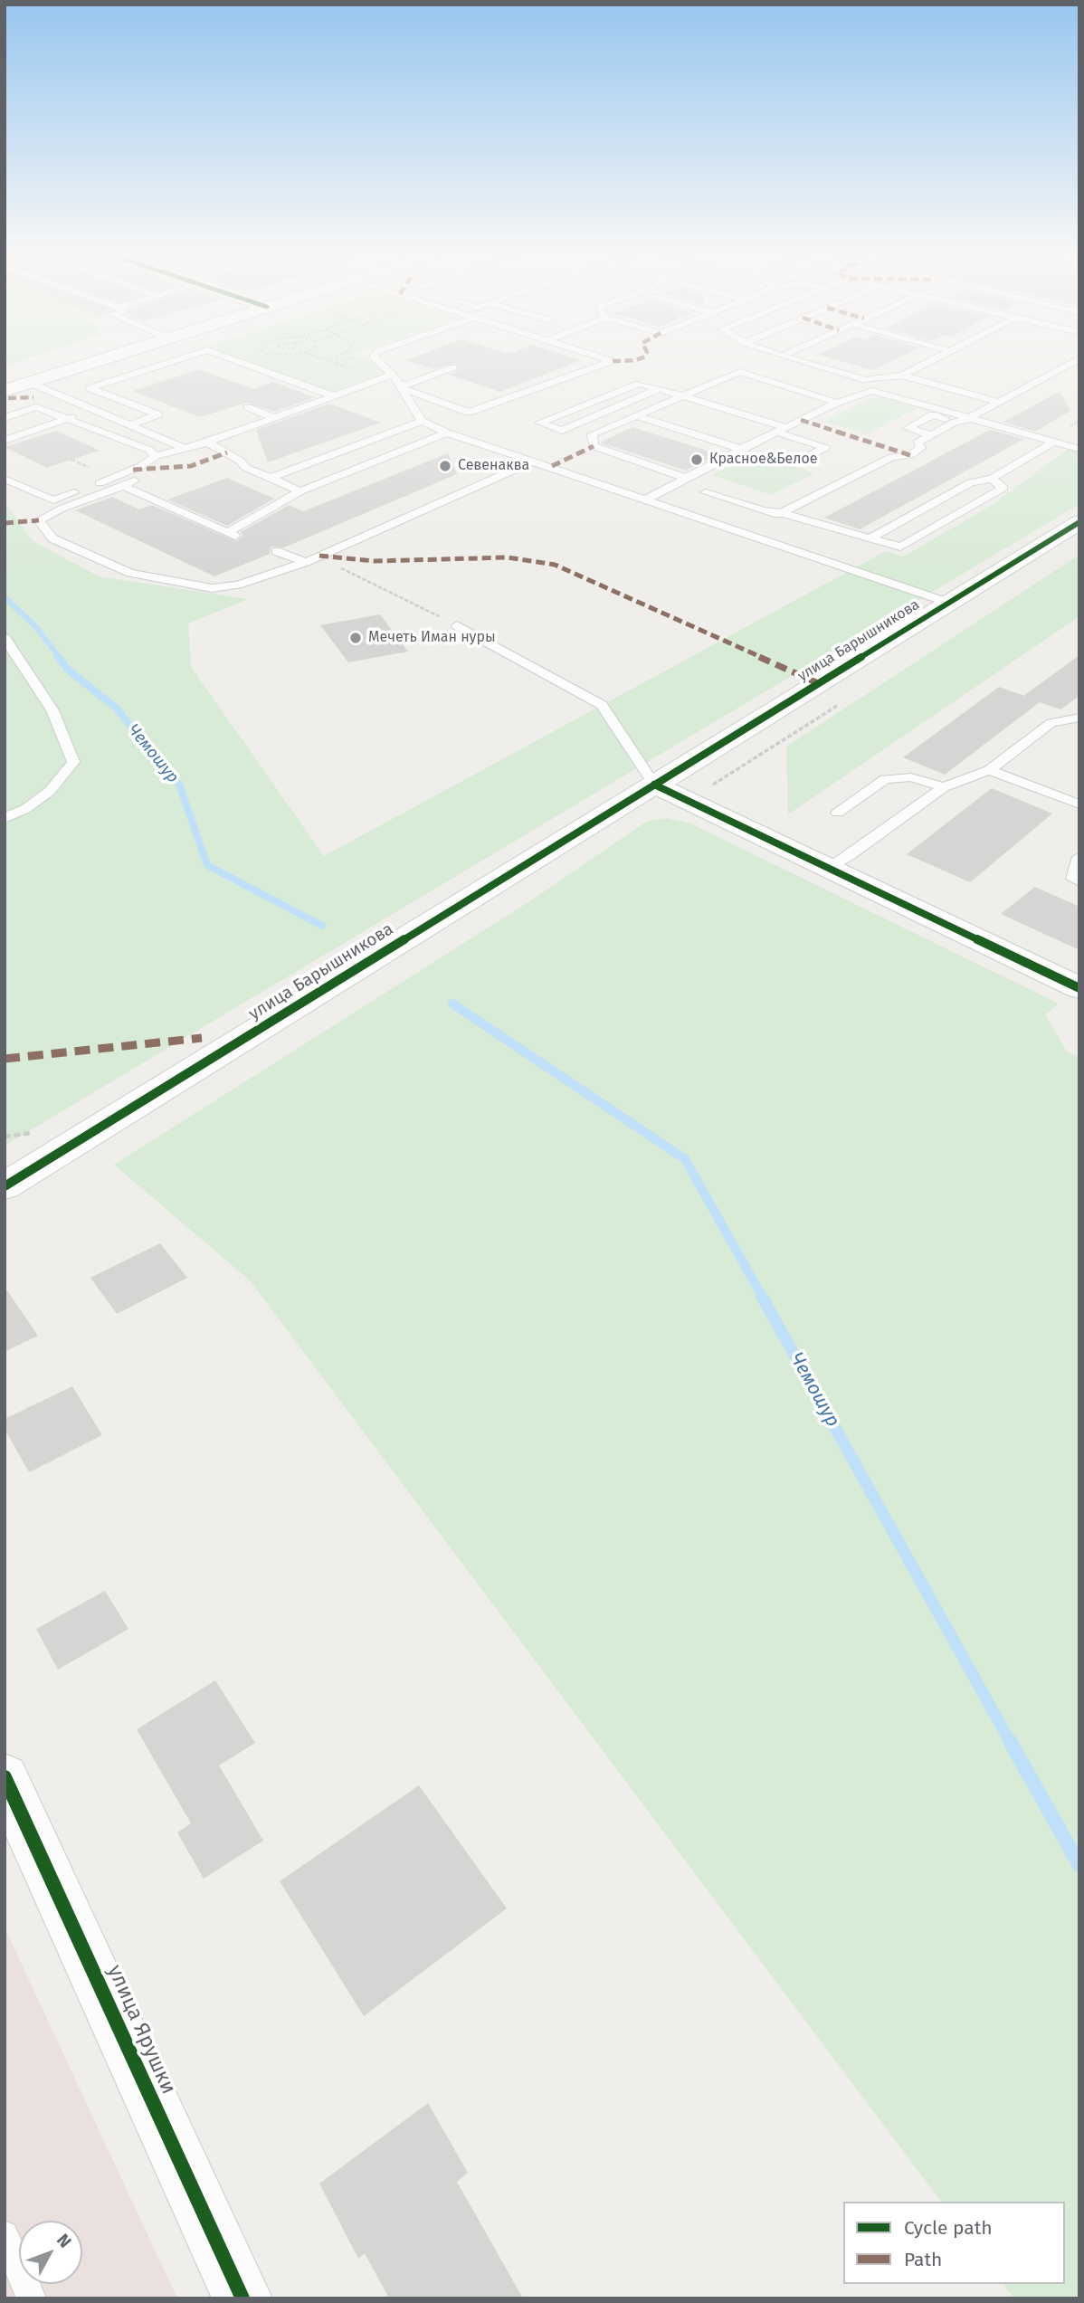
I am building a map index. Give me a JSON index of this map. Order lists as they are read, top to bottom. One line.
{"streets":{"street":["улица Барышникова","улица Ярушки"]},"water":["Чемошур"],"places":["Красное&Белое","Севенаква","Мечеть Иман нуры"],"legend":["Cycle path","Path"],"north":"top right"}
